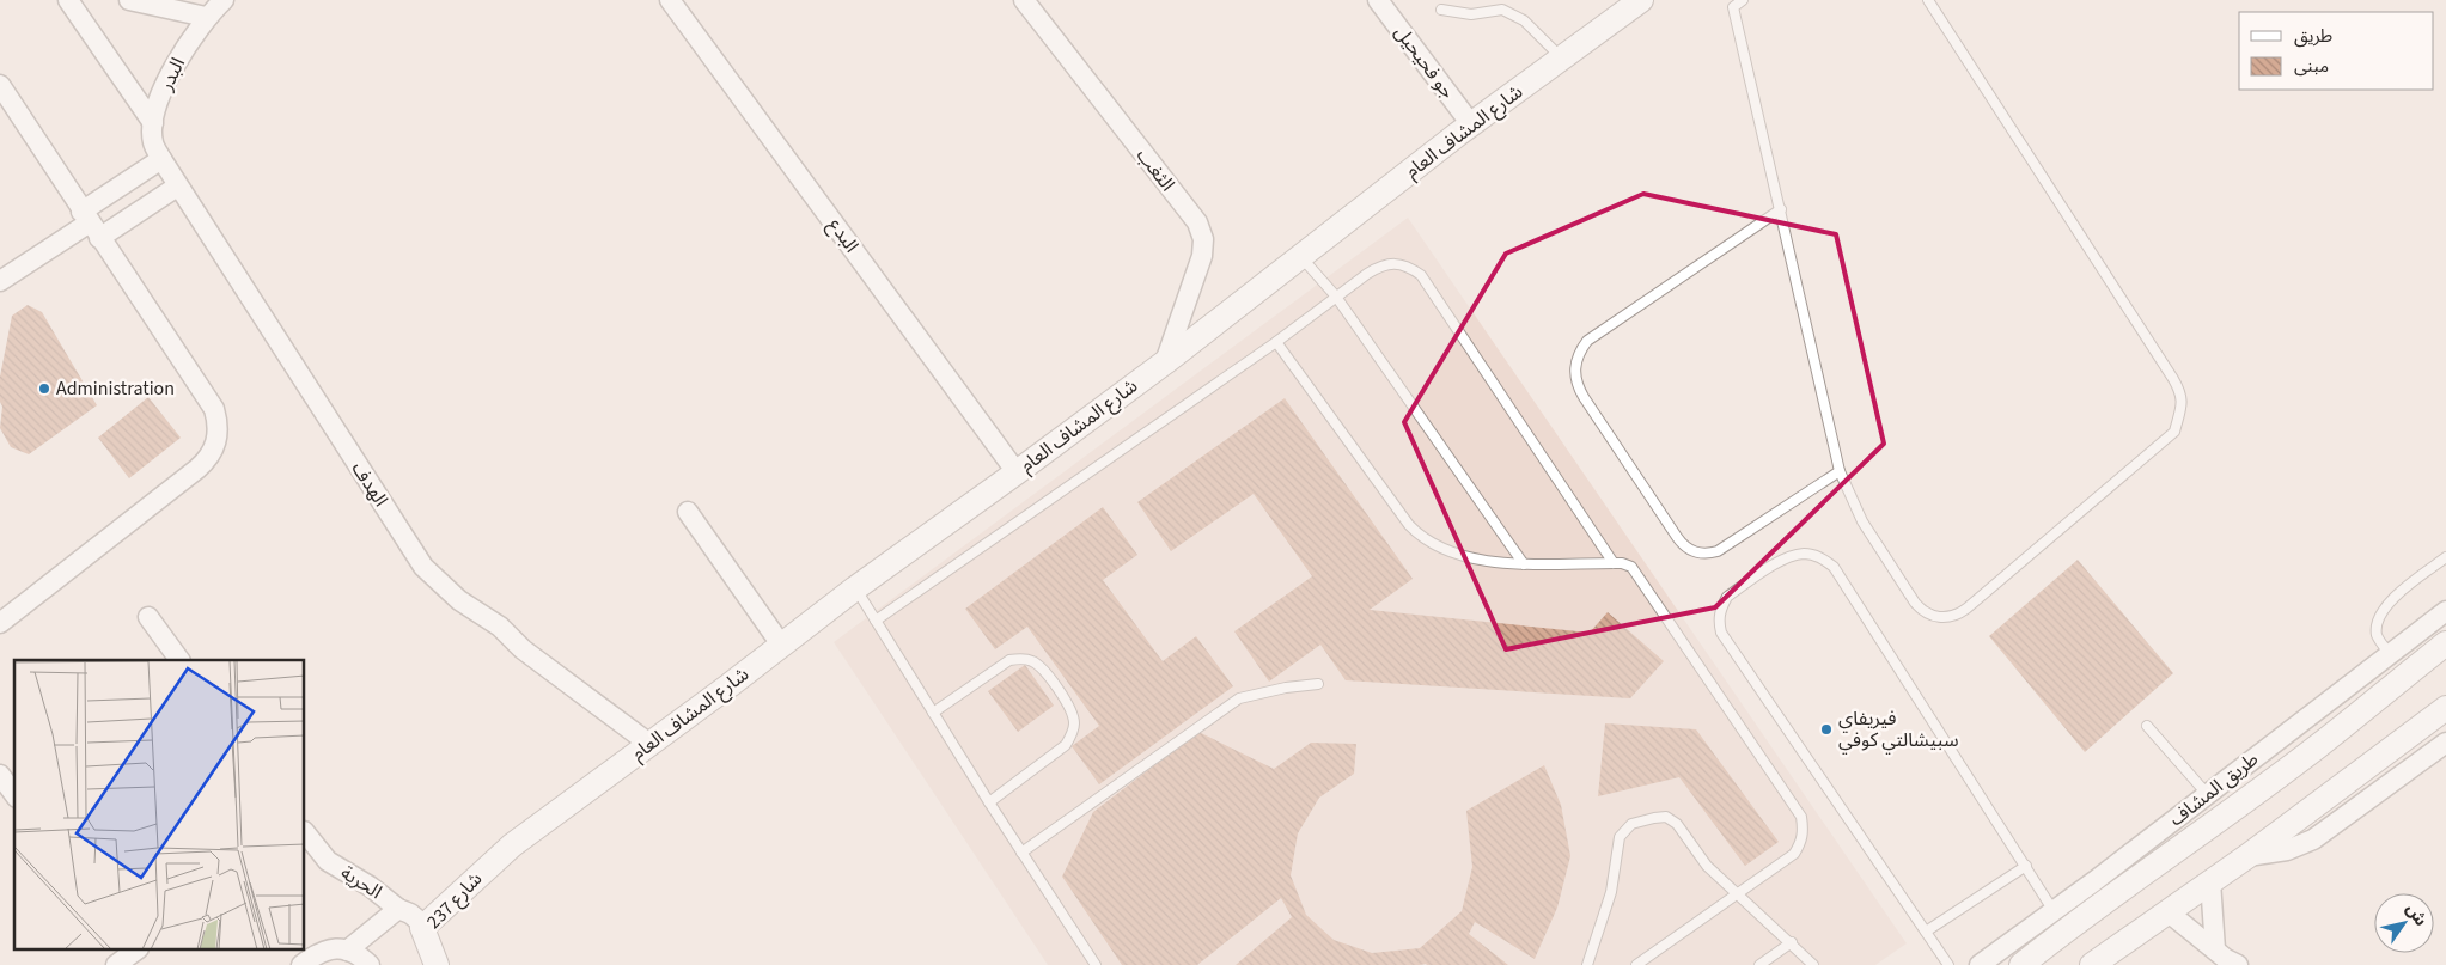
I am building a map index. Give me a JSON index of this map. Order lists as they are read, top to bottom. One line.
{"streets":{"street":["جو فحيحيل","البدر","شارع المشاف العام","الثغب","البدع","الهدف","طريق المشاف","الحرية","شارع 237"]},"crossings":[["جو فحيحيل","شارع المشاف العام"],["البدر","الهدف"],["شارع المشاف العام","الثغب"],["شارع المشاف العام","البدع"],["شارع المشاف العام","الهدف"],["شارع المشاف العام","شارع 237"],["الحرية","شارع 237"]],"places":["Administration","فيريفاي سبيشالتي كوفي"],"legend":["طريق","مبنى"],"north":"top right"}
